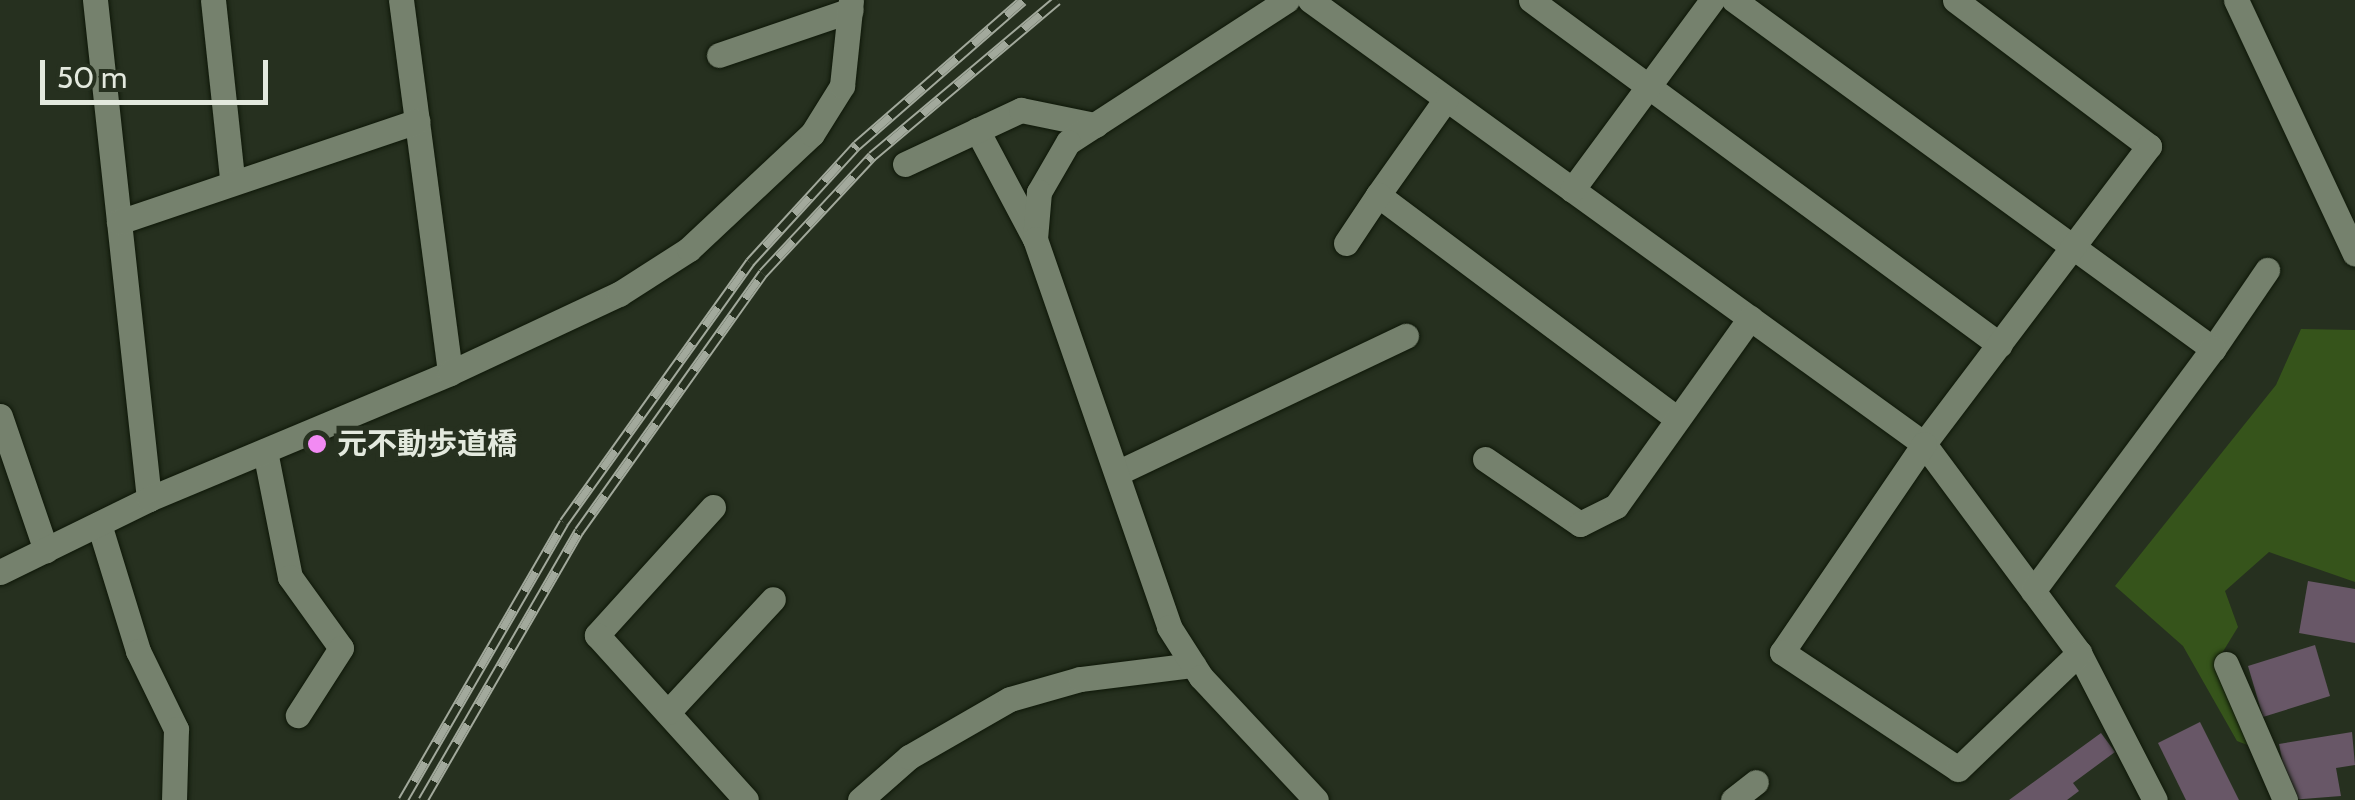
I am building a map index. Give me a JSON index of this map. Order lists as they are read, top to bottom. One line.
{"places":["元不動歩道橋"],"scale_bar":"50 m"}
